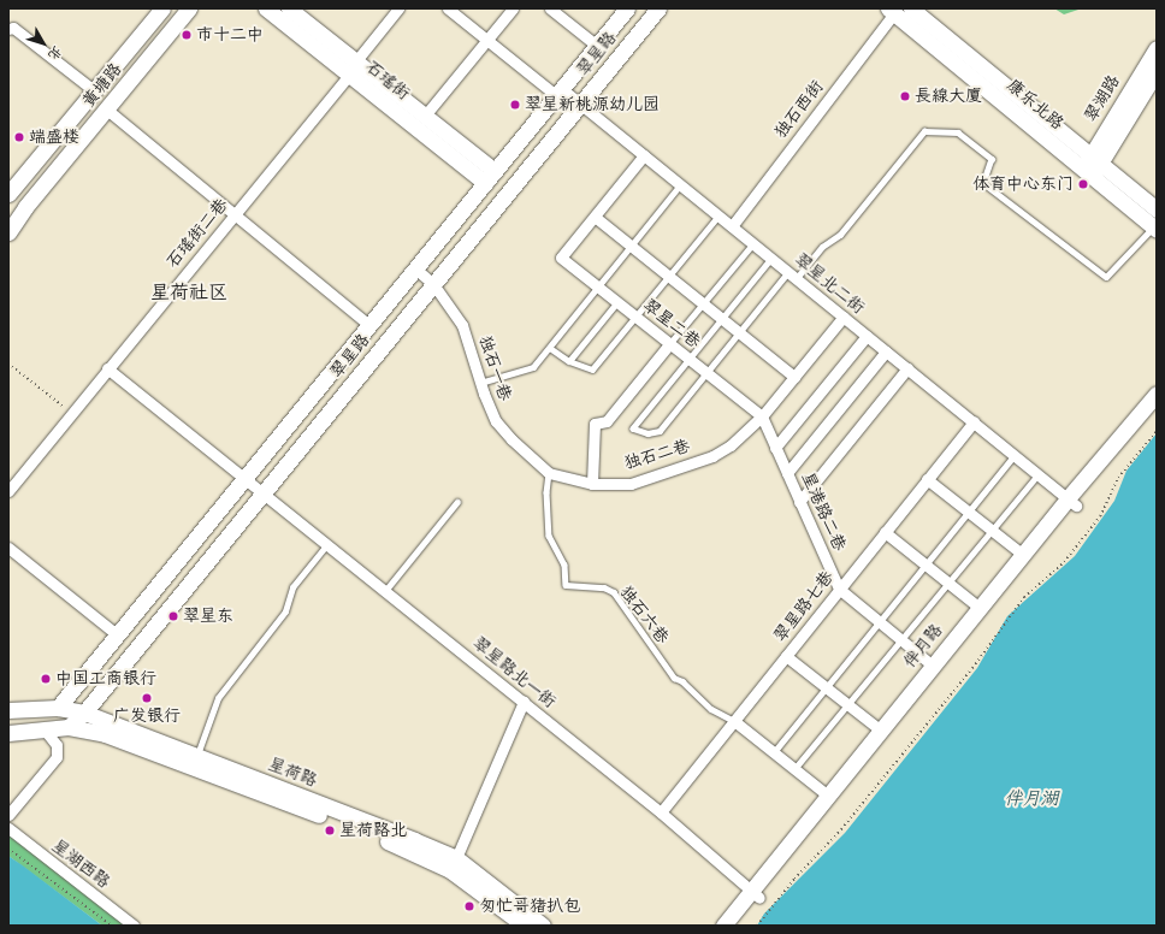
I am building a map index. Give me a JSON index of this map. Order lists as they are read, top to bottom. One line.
{"streets":{"street":["翠星路","石瑶街","黄塘路","翠湖路","康乐北路","独石西街","石瑶街二巷","翠星北二街","翠星二巷","独石一巷","独石二巷","星港路二巷","翠星路七巷","伴月路","翠星路北一街","星荷路","星湖西路"],"lane":["独石六巷"]},"crossings":[["翠星路","石瑶街"],["翠星路","翠星北二街"],["翠星路","独石一巷"],["翠星路","翠星路北一街"],["翠星路","星荷路"],["石瑶街","石瑶街二巷"],["翠湖路","康乐北路"],["康乐北路","独石西街"],["独石西街","翠星北二街"],["石瑶街二巷","翠星路北一街"],["翠星北二街","独石二巷"],["翠星北二街","翠星路七巷"],["翠星北二街","伴月路"],["翠星二巷","独石二巷"],["翠星二巷","星港路二巷"],["独石一巷","独石二巷"],["独石一巷","独石六巷"],["独石二巷","星港路二巷"],["独石二巷","独石六巷"],["星港路二巷","翠星路七巷"],["星港路二巷","伴月路"],["翠星路七巷","独石六巷"],["翠星路七巷","翠星路北一街"],["伴月路","翠星路北一街"]],"districts":["星荷社区"],"water":["伴月湖"],"places":["市十二中","長線大廈","翠星新桃源幼儿园","端盛楼","体育中心东门","翠星东","中国工商银行","广发银行","星荷路北","匆忙哥猪扒包"],"north":"bottom right"}
